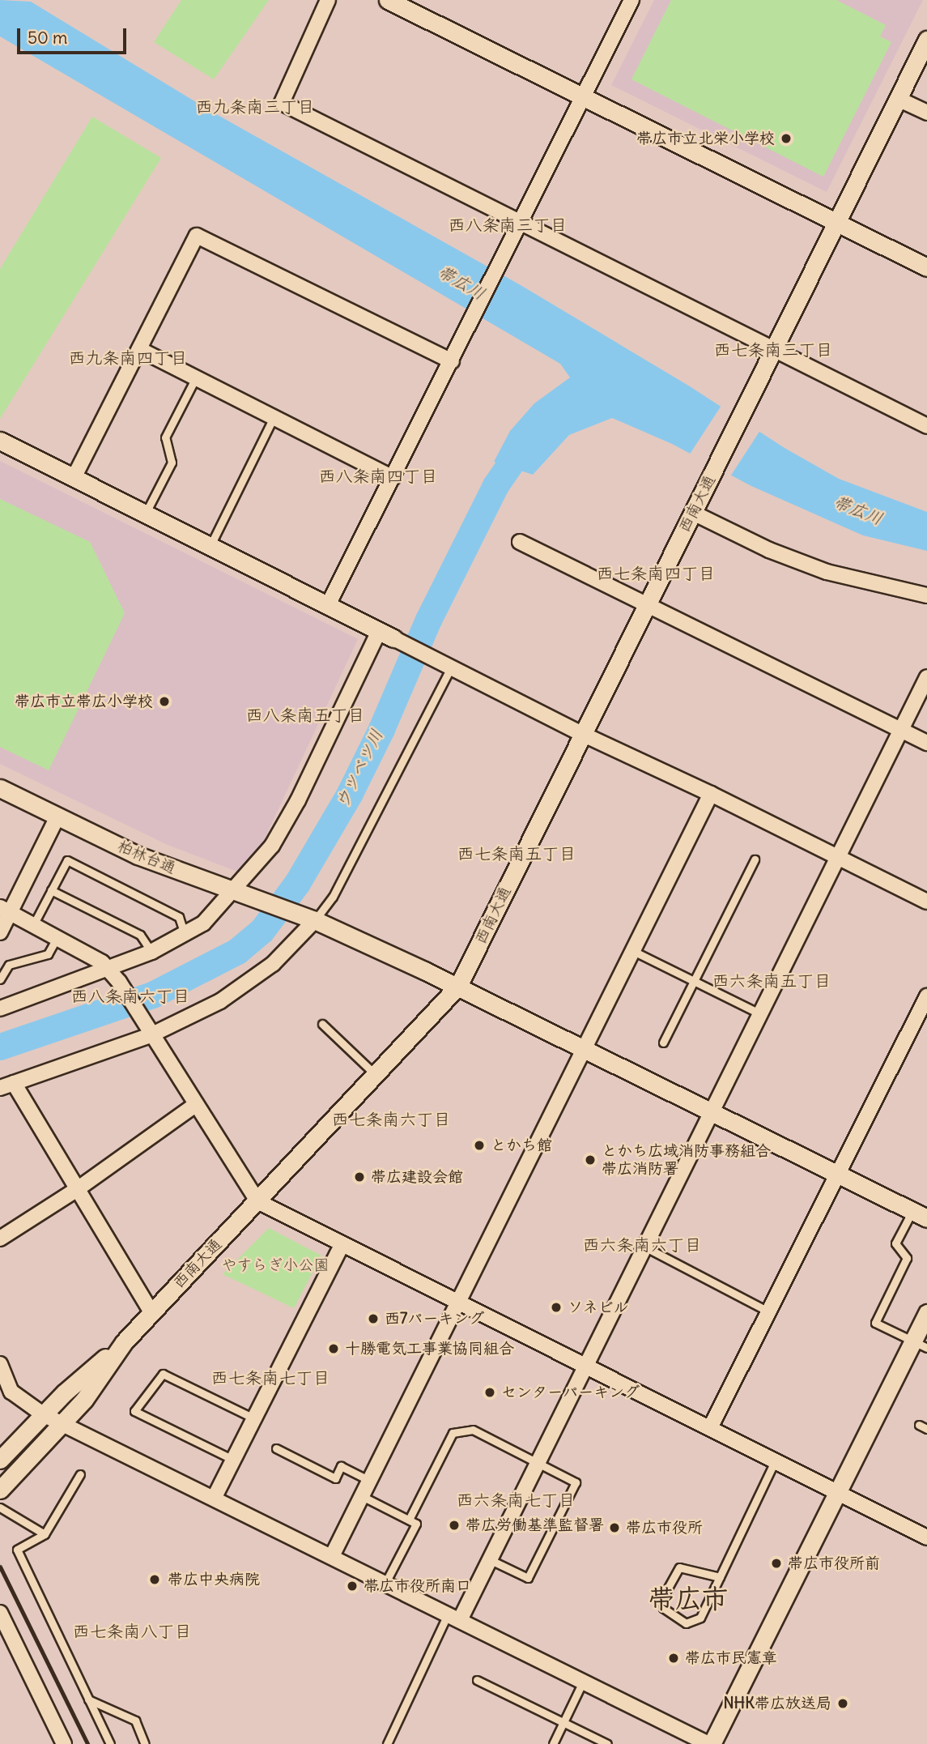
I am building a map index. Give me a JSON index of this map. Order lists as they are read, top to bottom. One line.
{"streets":{"street":["西南大通","柏林台通"]},"crossings":[["西南大通","柏林台通"]],"districts":["西九条南三丁目","西八条南三丁目","西七条南三丁目","西九条南四丁目","西八条南四丁目","西七条南四丁目","西八条南五丁目","西七条南五丁目","西六条南五丁目","西八条南六丁目","西七条南六丁目","西六条南六丁目","西七条南七丁目","西六条南七丁目","帯広市","西七条南八丁目"],"water":["帯広川","ウツベツ川"],"parks":["やすらぎ小公園"],"places":["帯広市立北栄小学校","帯広市立帯広小学校","とかち館","とかち広域消防事務組合 帯広消防署","帯広建設会館","ソネビル","西7パーキング","十勝電気工事業協同組合","センターパーキング","帯広労働基準監督署","帯広市役所","帯広市役所前","帯広中央病院","帯広市役所南口","帯広市民憲章","NHK帯広放送局"],"scale_bar":"50 m"}
